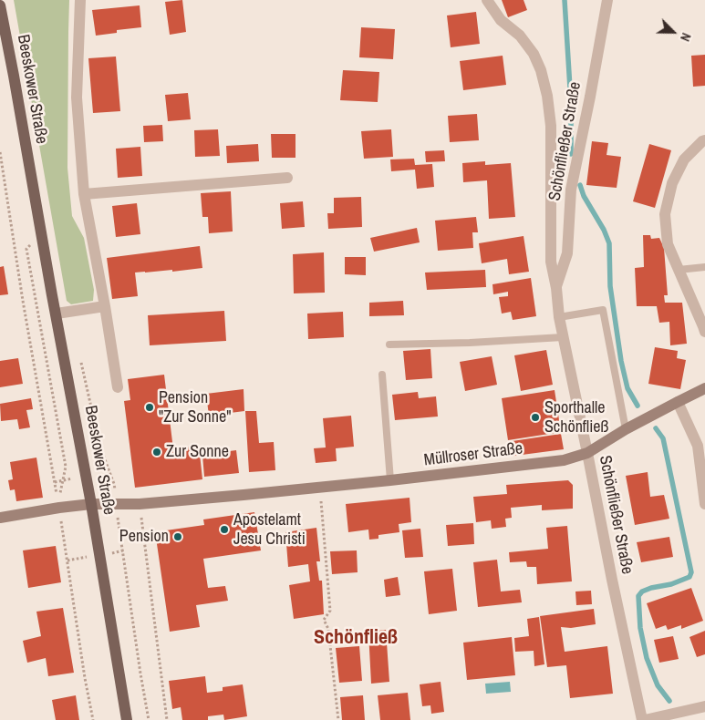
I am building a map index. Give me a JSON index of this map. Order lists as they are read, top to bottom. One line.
{"streets":{"main road":["Beeskower Straße","Müllroser Straße"],"street":["Schönfließer Straße"]},"crossings":[["Beeskower Straße","Müllroser Straße"],["Schönfließer Straße","Müllroser Straße"]],"districts":["Schönfließ"],"places":["Pension \"Zur Sonne\"","Sporthalle Schönfließ","Zur Sonne","Apostelamt Jesu Christi","Pension"],"north":"bottom right"}
